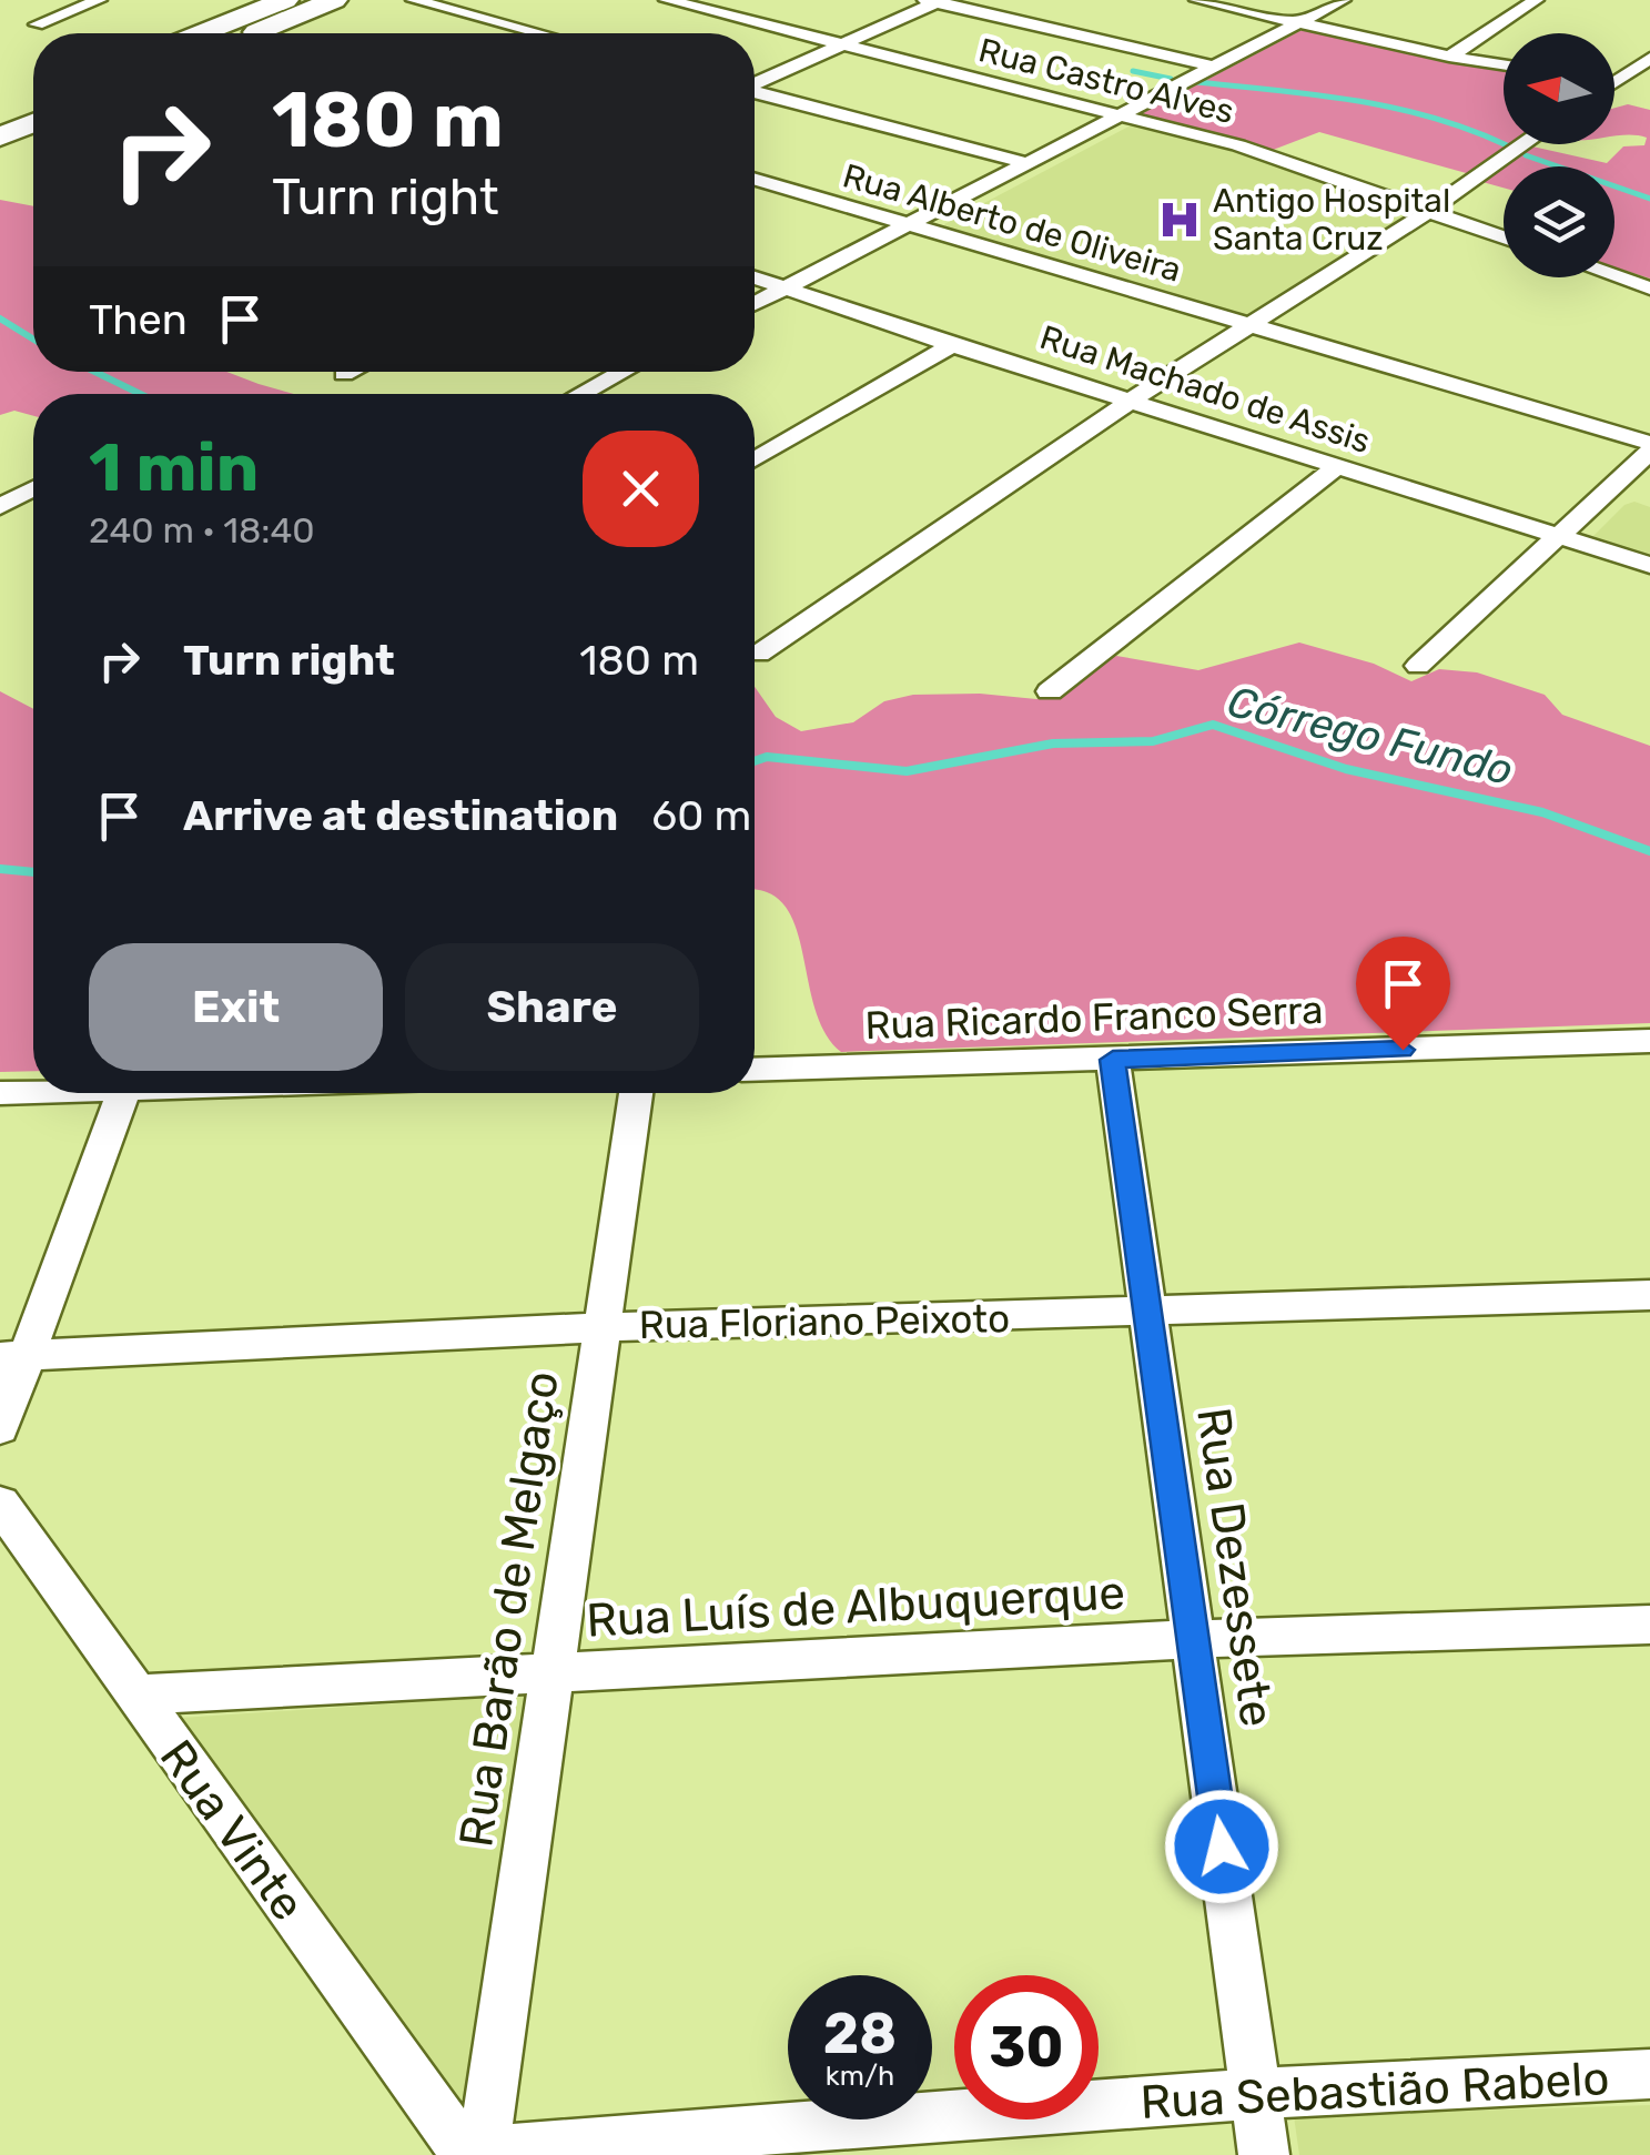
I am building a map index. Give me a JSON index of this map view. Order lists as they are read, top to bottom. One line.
{"streets":{"street":["Rua Castro Alves","Rua Alberto de Oliveira","Rua Machado de Assis","Rua Ricardo Franco Serra","Rua Floriano Peixoto","Rua Dezessete","Rua Luís de Albuquerque","Rua Barão de Melgaço","Rua Vinte","Rua Sebastião Rabelo"]},"crossings":[["Rua Ricardo Franco Serra","Rua Dezessete"],["Rua Floriano Peixoto","Rua Dezessete"],["Rua Floriano Peixoto","Rua Barão de Melgaço"],["Rua Dezessete","Rua Luís de Albuquerque"],["Rua Dezessete","Rua Sebastião Rabelo"],["Rua Luís de Albuquerque","Rua Barão de Melgaço"],["Rua Luís de Albuquerque","Rua Vinte"]],"water":["Córrego Fundo"],"places":{"hospital":["Antigo Hospital Santa Cruz"]},"north":"left","page":{"turn":["180 m","Turn right"],"then":"Then","heading":["1 min","240 m · 18:40"],"list":[{"name":"Turn right","value":"180 m"},{"name":"Arrive at destination","value":"60 m"}],"buttons":["Exit","Share"],"speed":"28 km/h","limit":"30"}}
